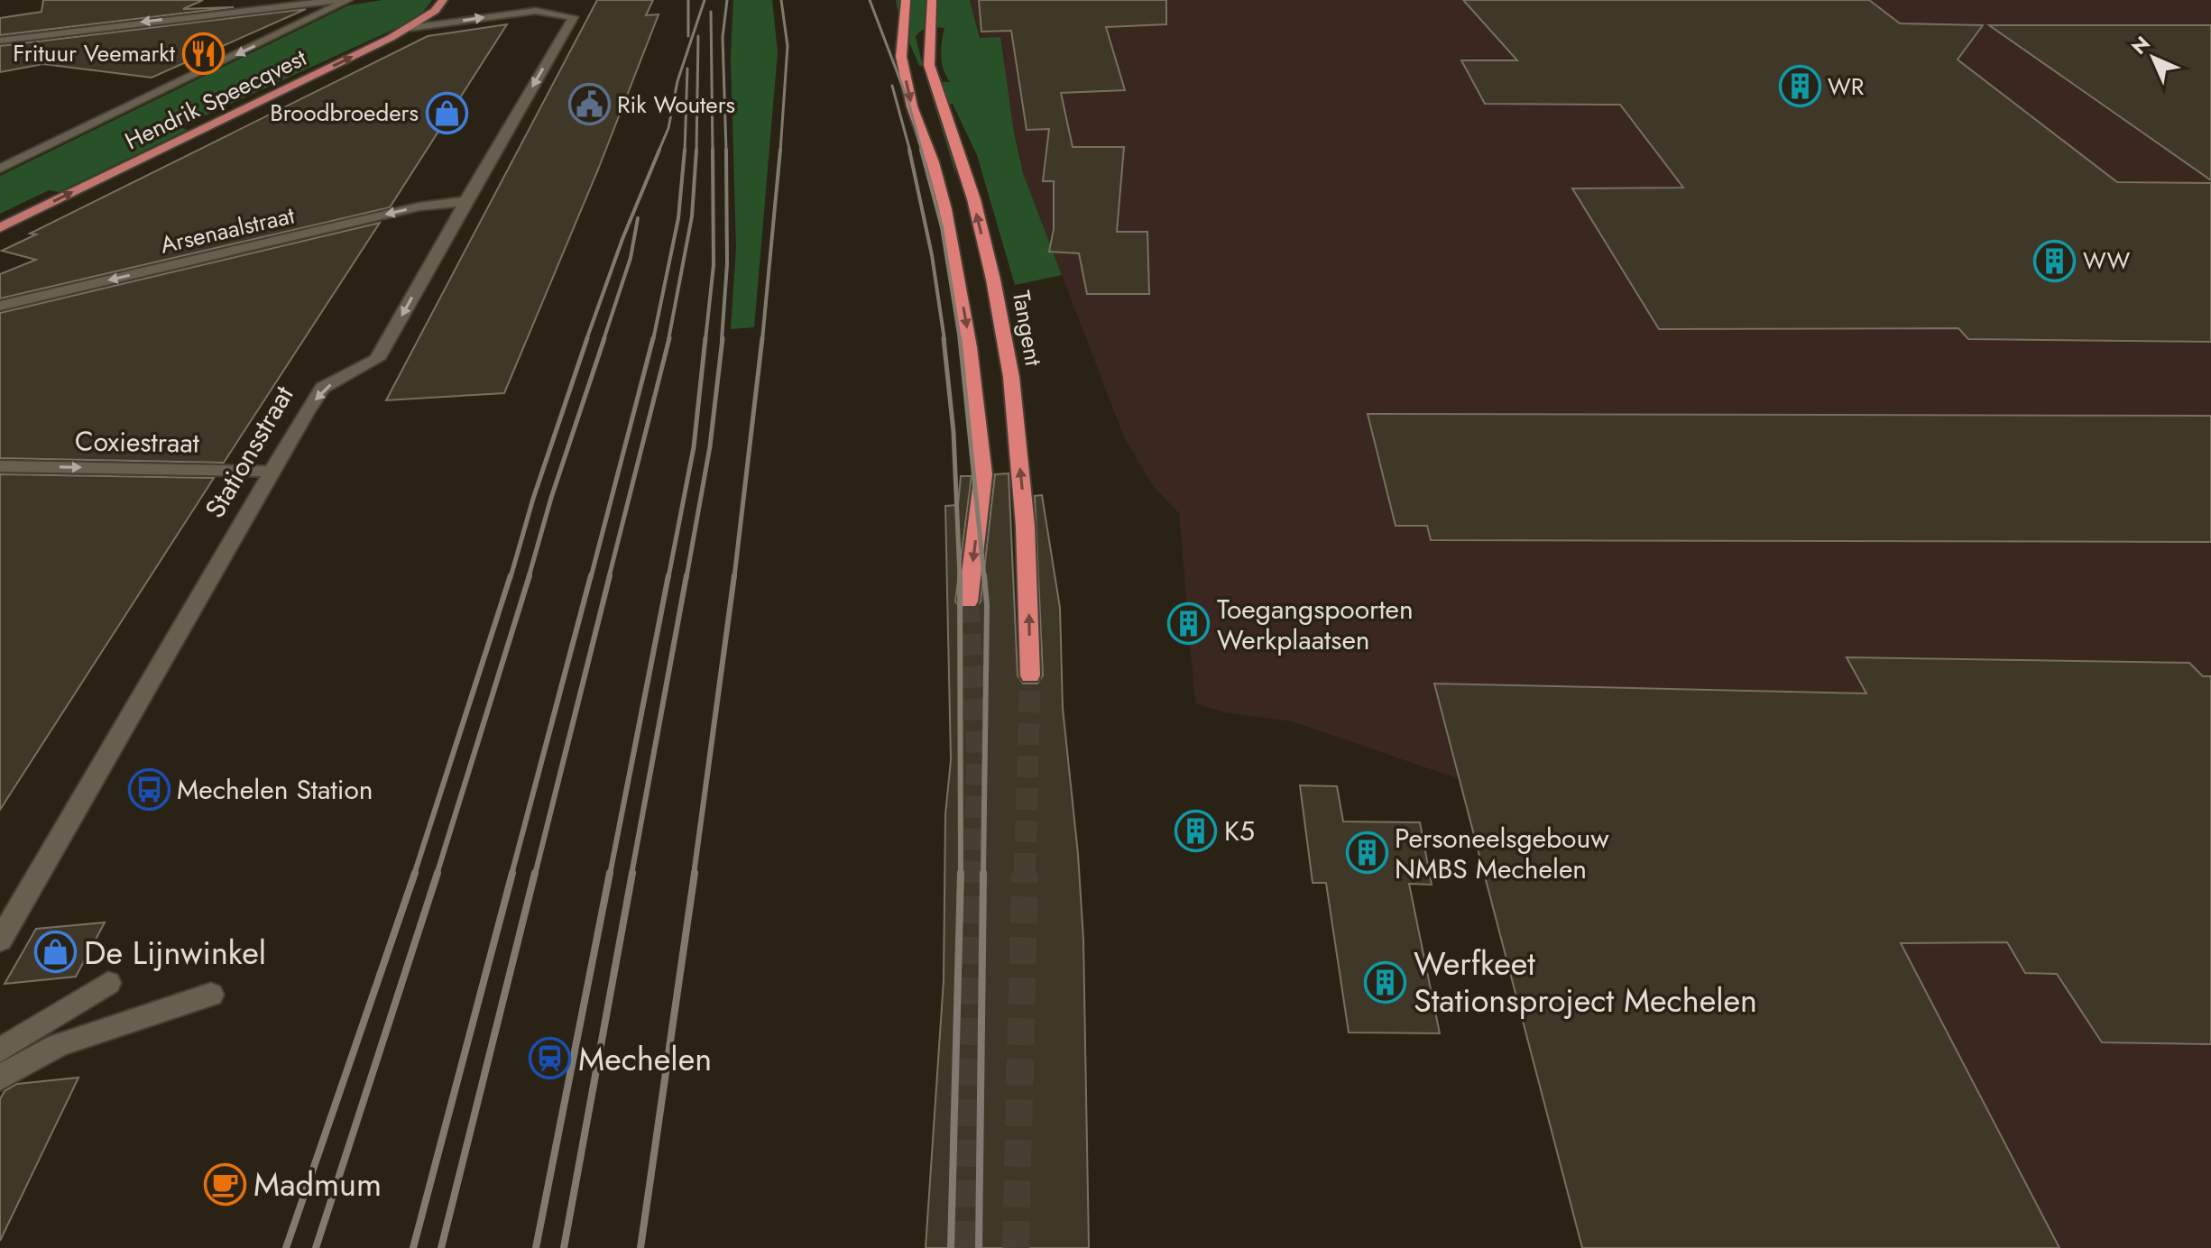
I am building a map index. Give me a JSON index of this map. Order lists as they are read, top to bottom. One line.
{"streets":{"highway":["Tangent"],"main road":["Hendrik Speecqvest"],"street":["Arsenaalstraat","Coxiestraat","Stationsstraat"]},"crossings":[["Hendrik Speecqvest","Stationsstraat"],["Arsenaalstraat","Stationsstraat"],["Coxiestraat","Stationsstraat"]],"one_way":["Arsenaalstraat","Coxiestraat"],"places":{"restaurant":["Frituur Veemarkt"],"building":["WR","WW","Toegangspoorten Werkplaatsen","K5","Personeelsgebouw NMBS Mechelen","Werfkeet Stationsproject Mechelen"],"public building":["Rik Wouters"],"shop":["Broodbroeders","De Lijnwinkel"],"bus stop":["Mechelen Station"],"station":["Mechelen"],"cafe":["Madmum"]},"north":"top left"}
